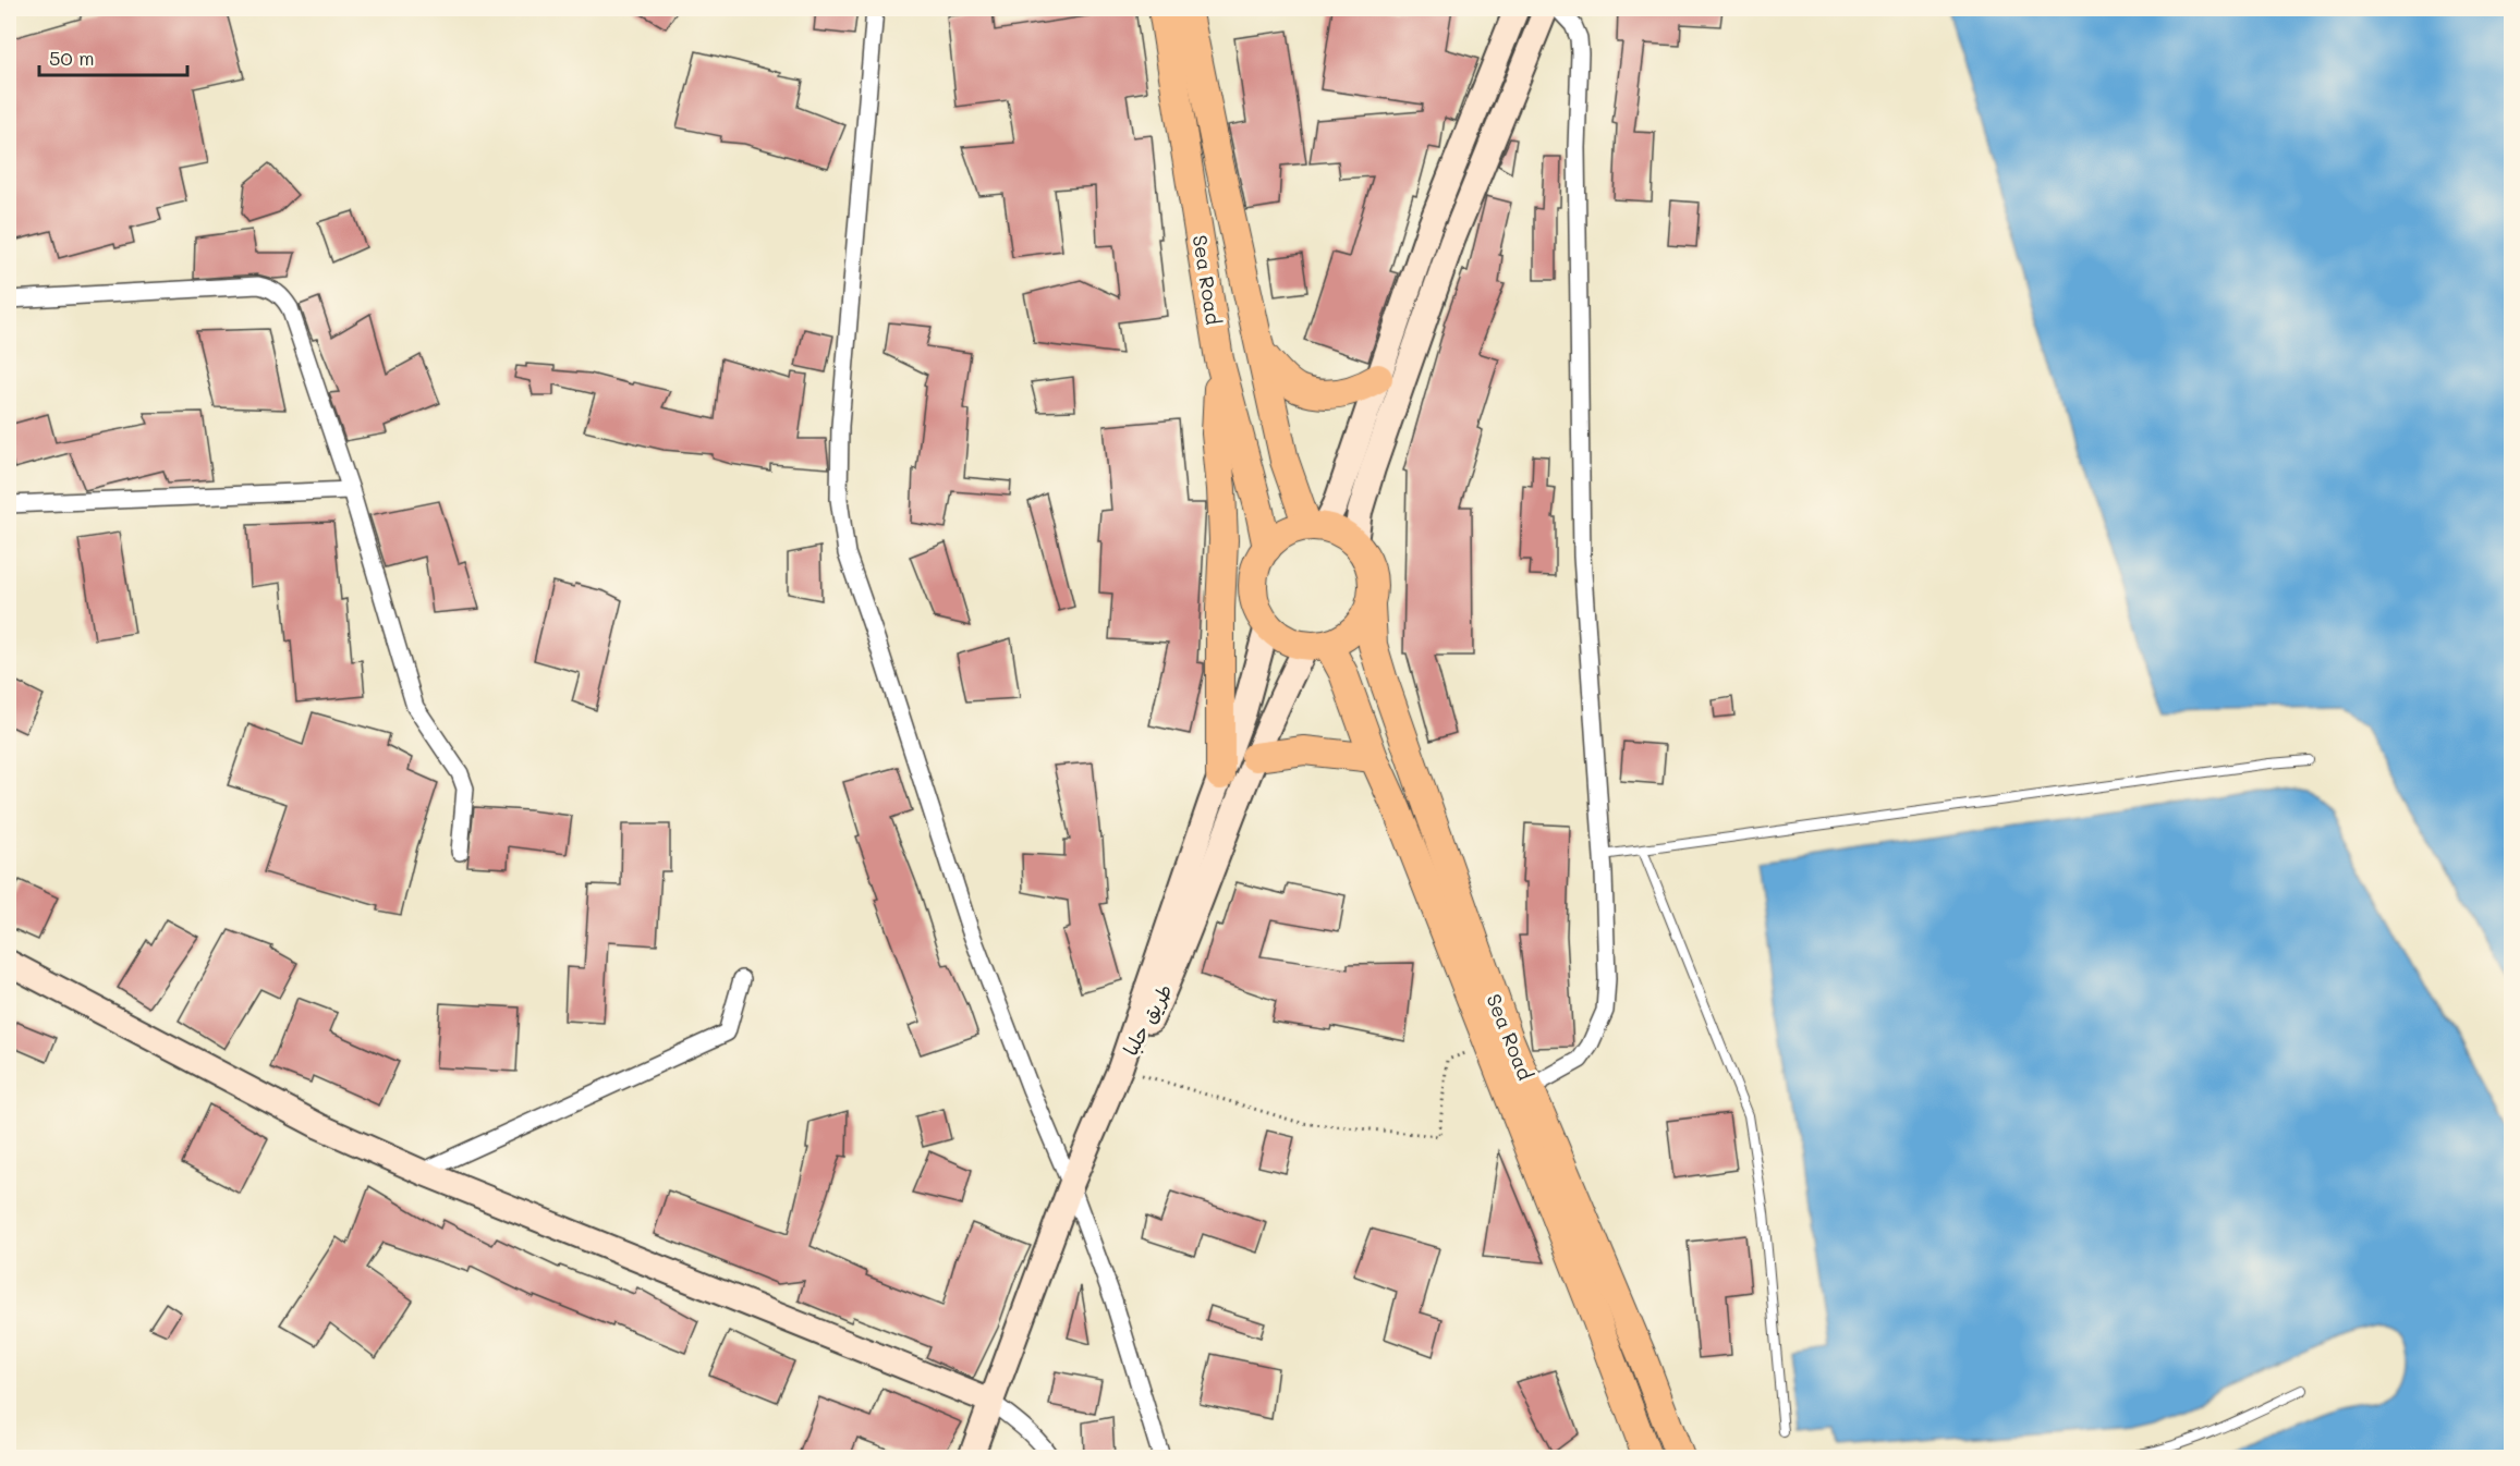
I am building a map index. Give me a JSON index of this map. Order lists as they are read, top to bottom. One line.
{"streets":{"highway":["Sea Road"],"main road":["طريق حلبا"]},"crossings":[["Sea Road","طريق حلبا"]],"scale_bar":"50 m"}
